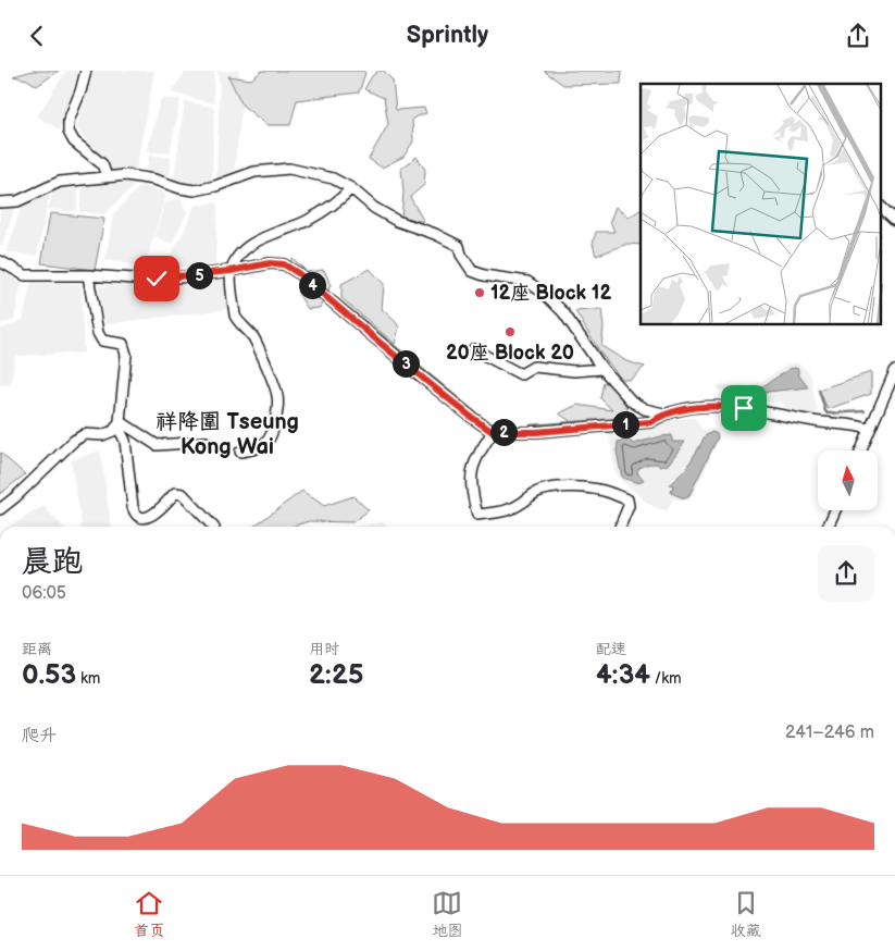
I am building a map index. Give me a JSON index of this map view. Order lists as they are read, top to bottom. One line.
{"districts":["祥降圍 Tseung Kong Wai"],"places":["12座 Block 12","20座 Block 20"],"north":"top","page":{"header":"Sprintly","pins":["5","4","3","1","2"],"heading":["晨跑","06:05"],"stats":[["距离","0.53 km"],["用时","2:25"],["配速","4:34 /km"]],"chart":["爬升","241–246 m"],"tabs":["首页","地图","收藏"]}}
